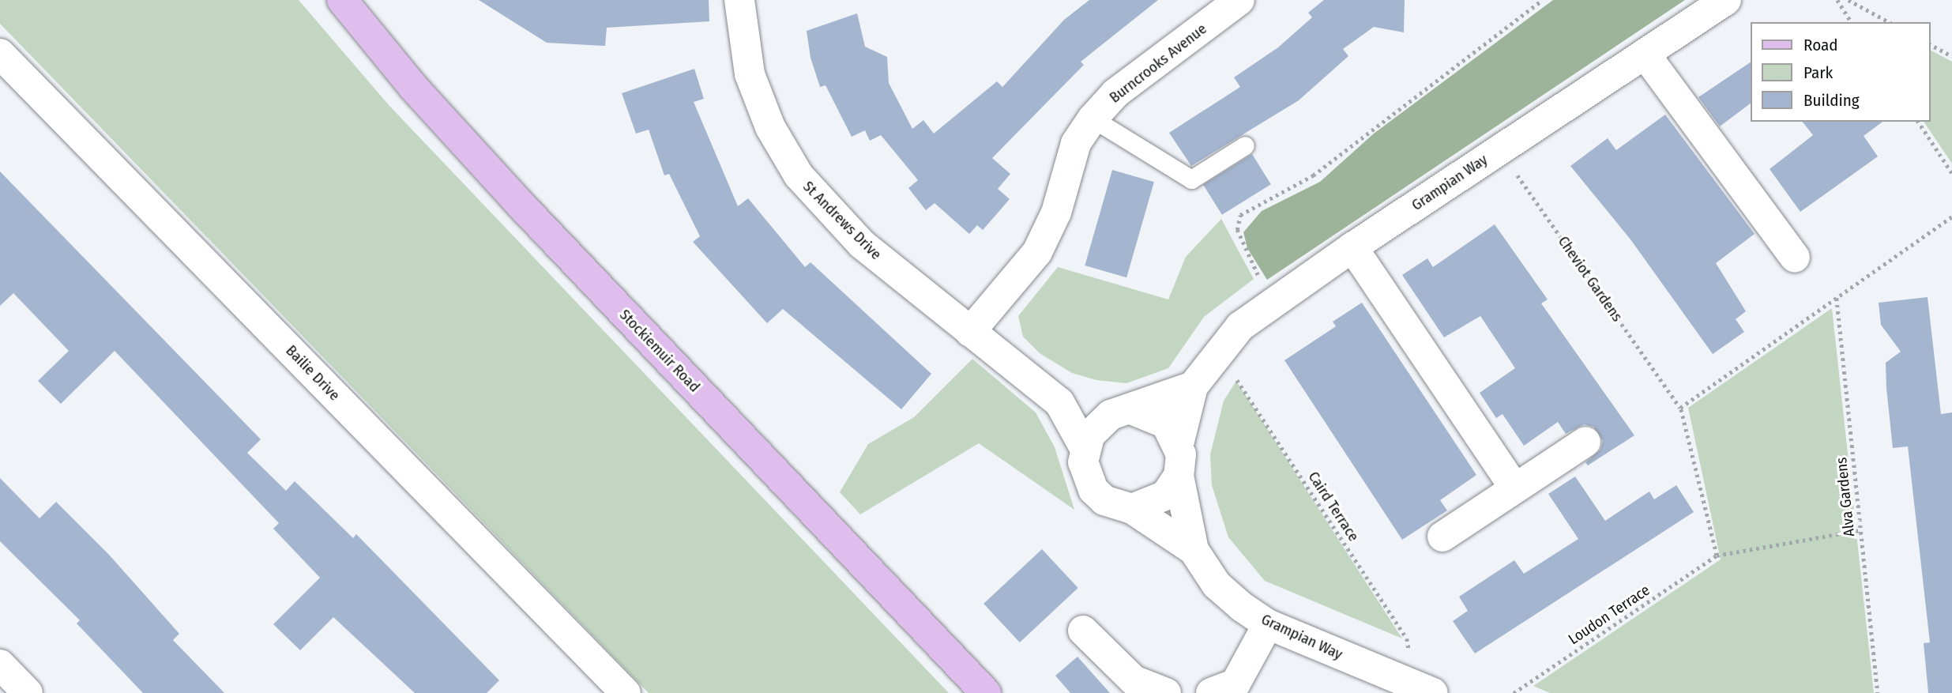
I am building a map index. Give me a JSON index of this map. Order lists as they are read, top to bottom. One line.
{"streets":{"main road":["Stockiemuir Road"],"street":["Burncrooks Avenue","Grampian Way","St Andrews Drive","Bailie Drive"],"path":["Cheviot Gardens","Alva Gardens","Caird Terrace","Loudon Terrace"]},"crossings":[["Burncrooks Avenue","St Andrews Drive"],["Grampian Way","St Andrews Drive"],["Grampian Way","Cheviot Gardens"],["Grampian Way","Caird Terrace"]],"legend":["Road","Park","Building"]}
